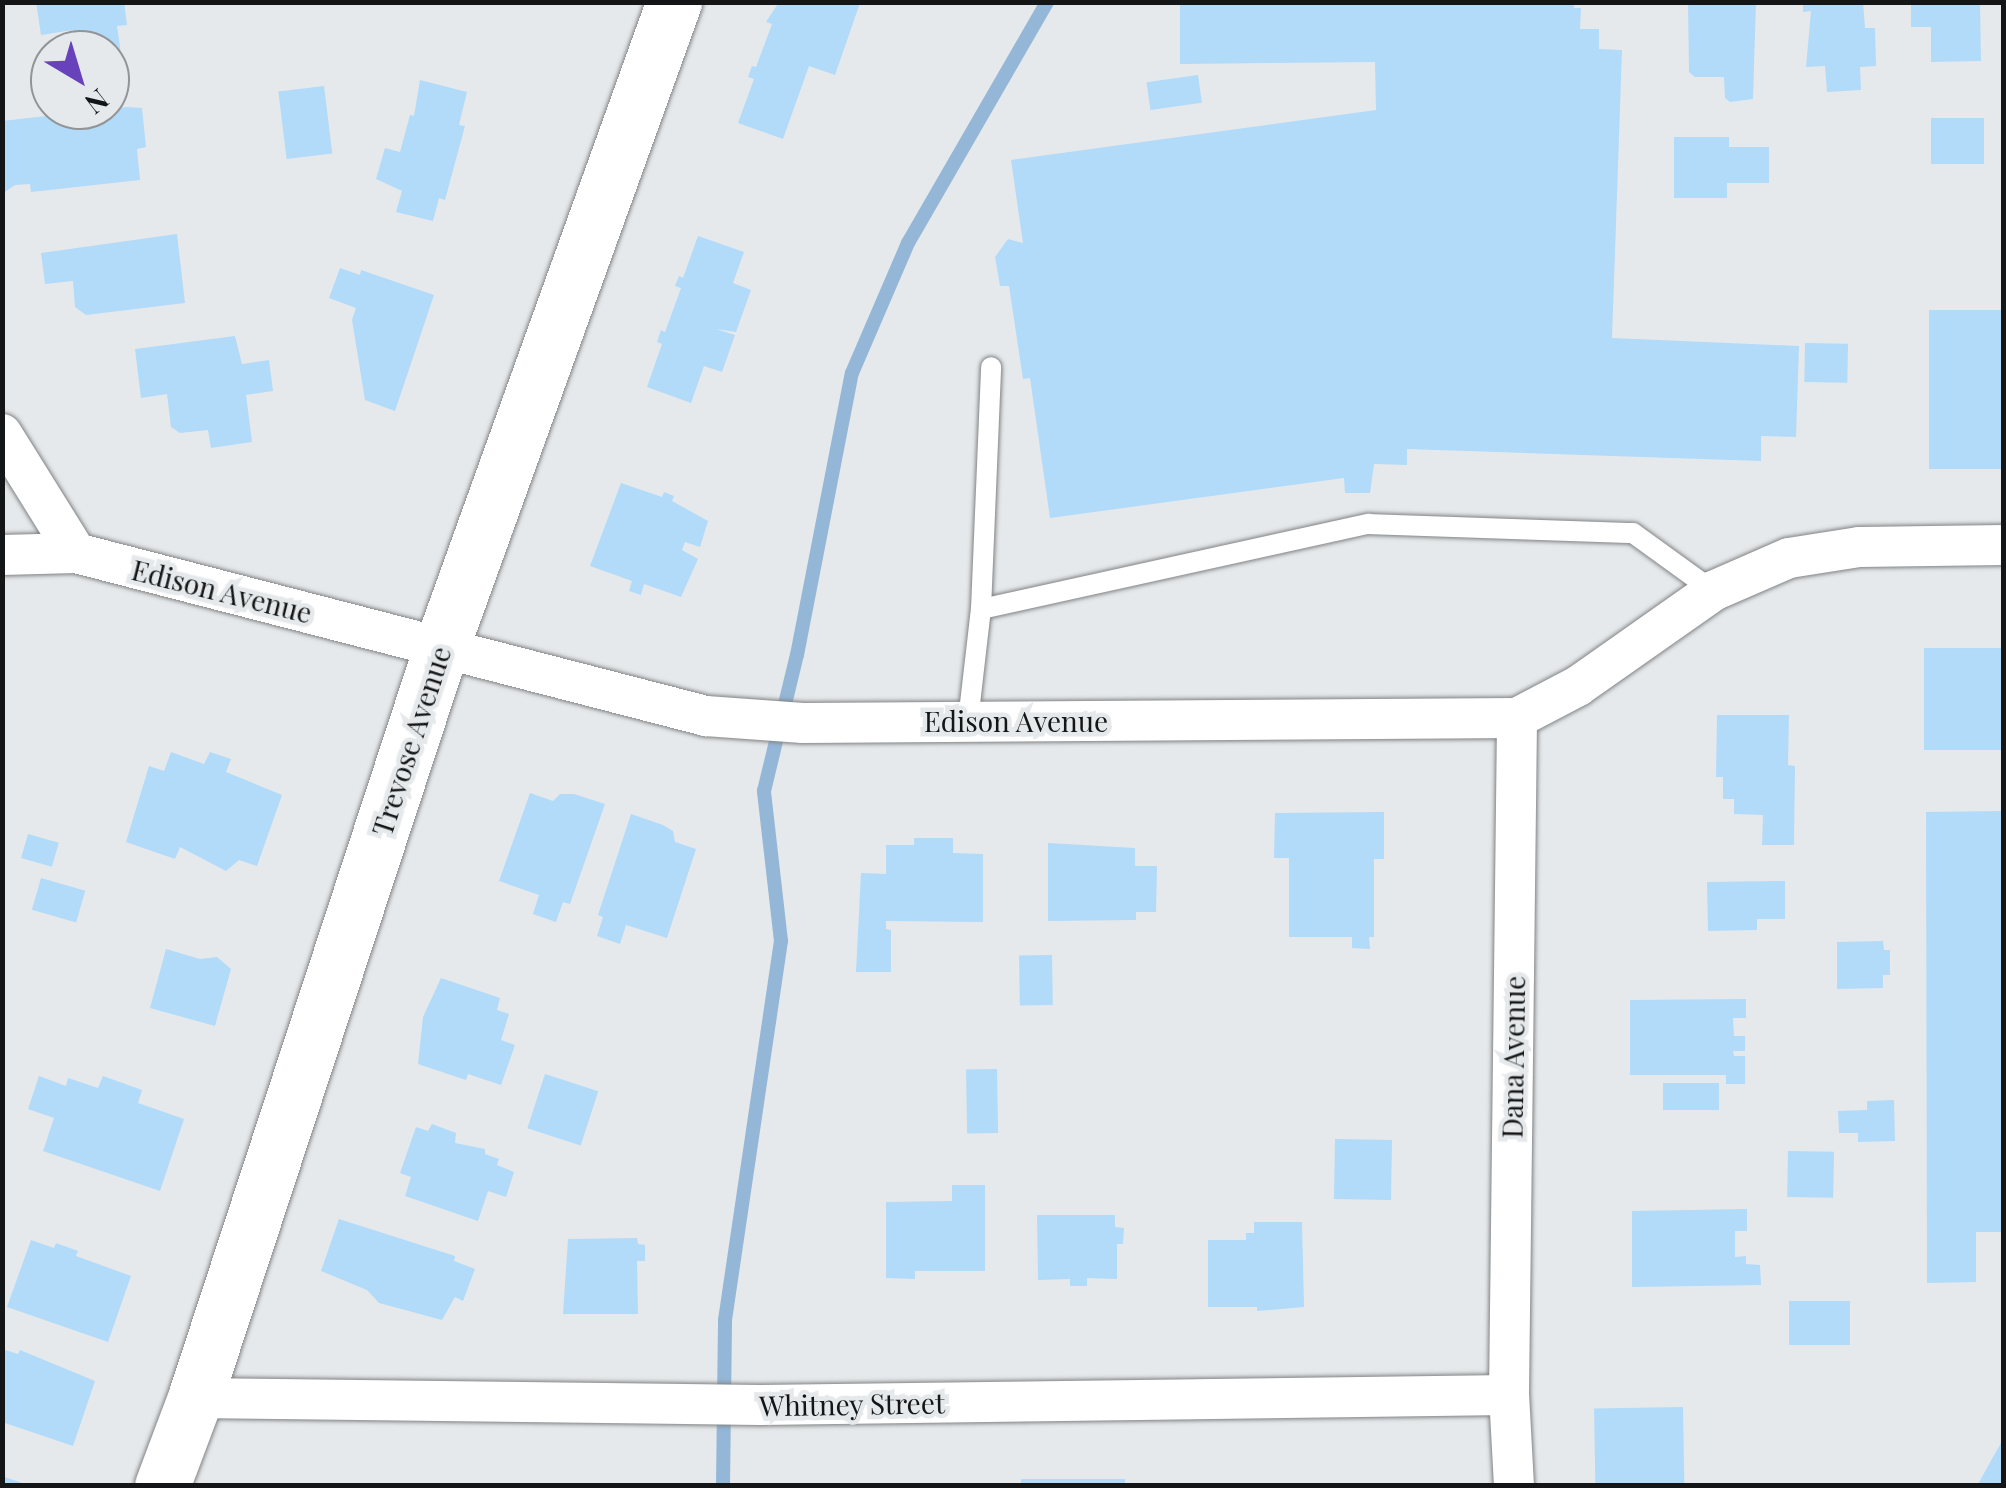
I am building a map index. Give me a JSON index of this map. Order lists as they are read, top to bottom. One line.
{"streets":{"street":["Edison Avenue","Trevose Avenue","Dana Avenue","Whitney Street"]},"crossings":[["Edison Avenue","Trevose Avenue"],["Edison Avenue","Dana Avenue"],["Trevose Avenue","Whitney Street"],["Dana Avenue","Whitney Street"]],"north":"bottom right"}
